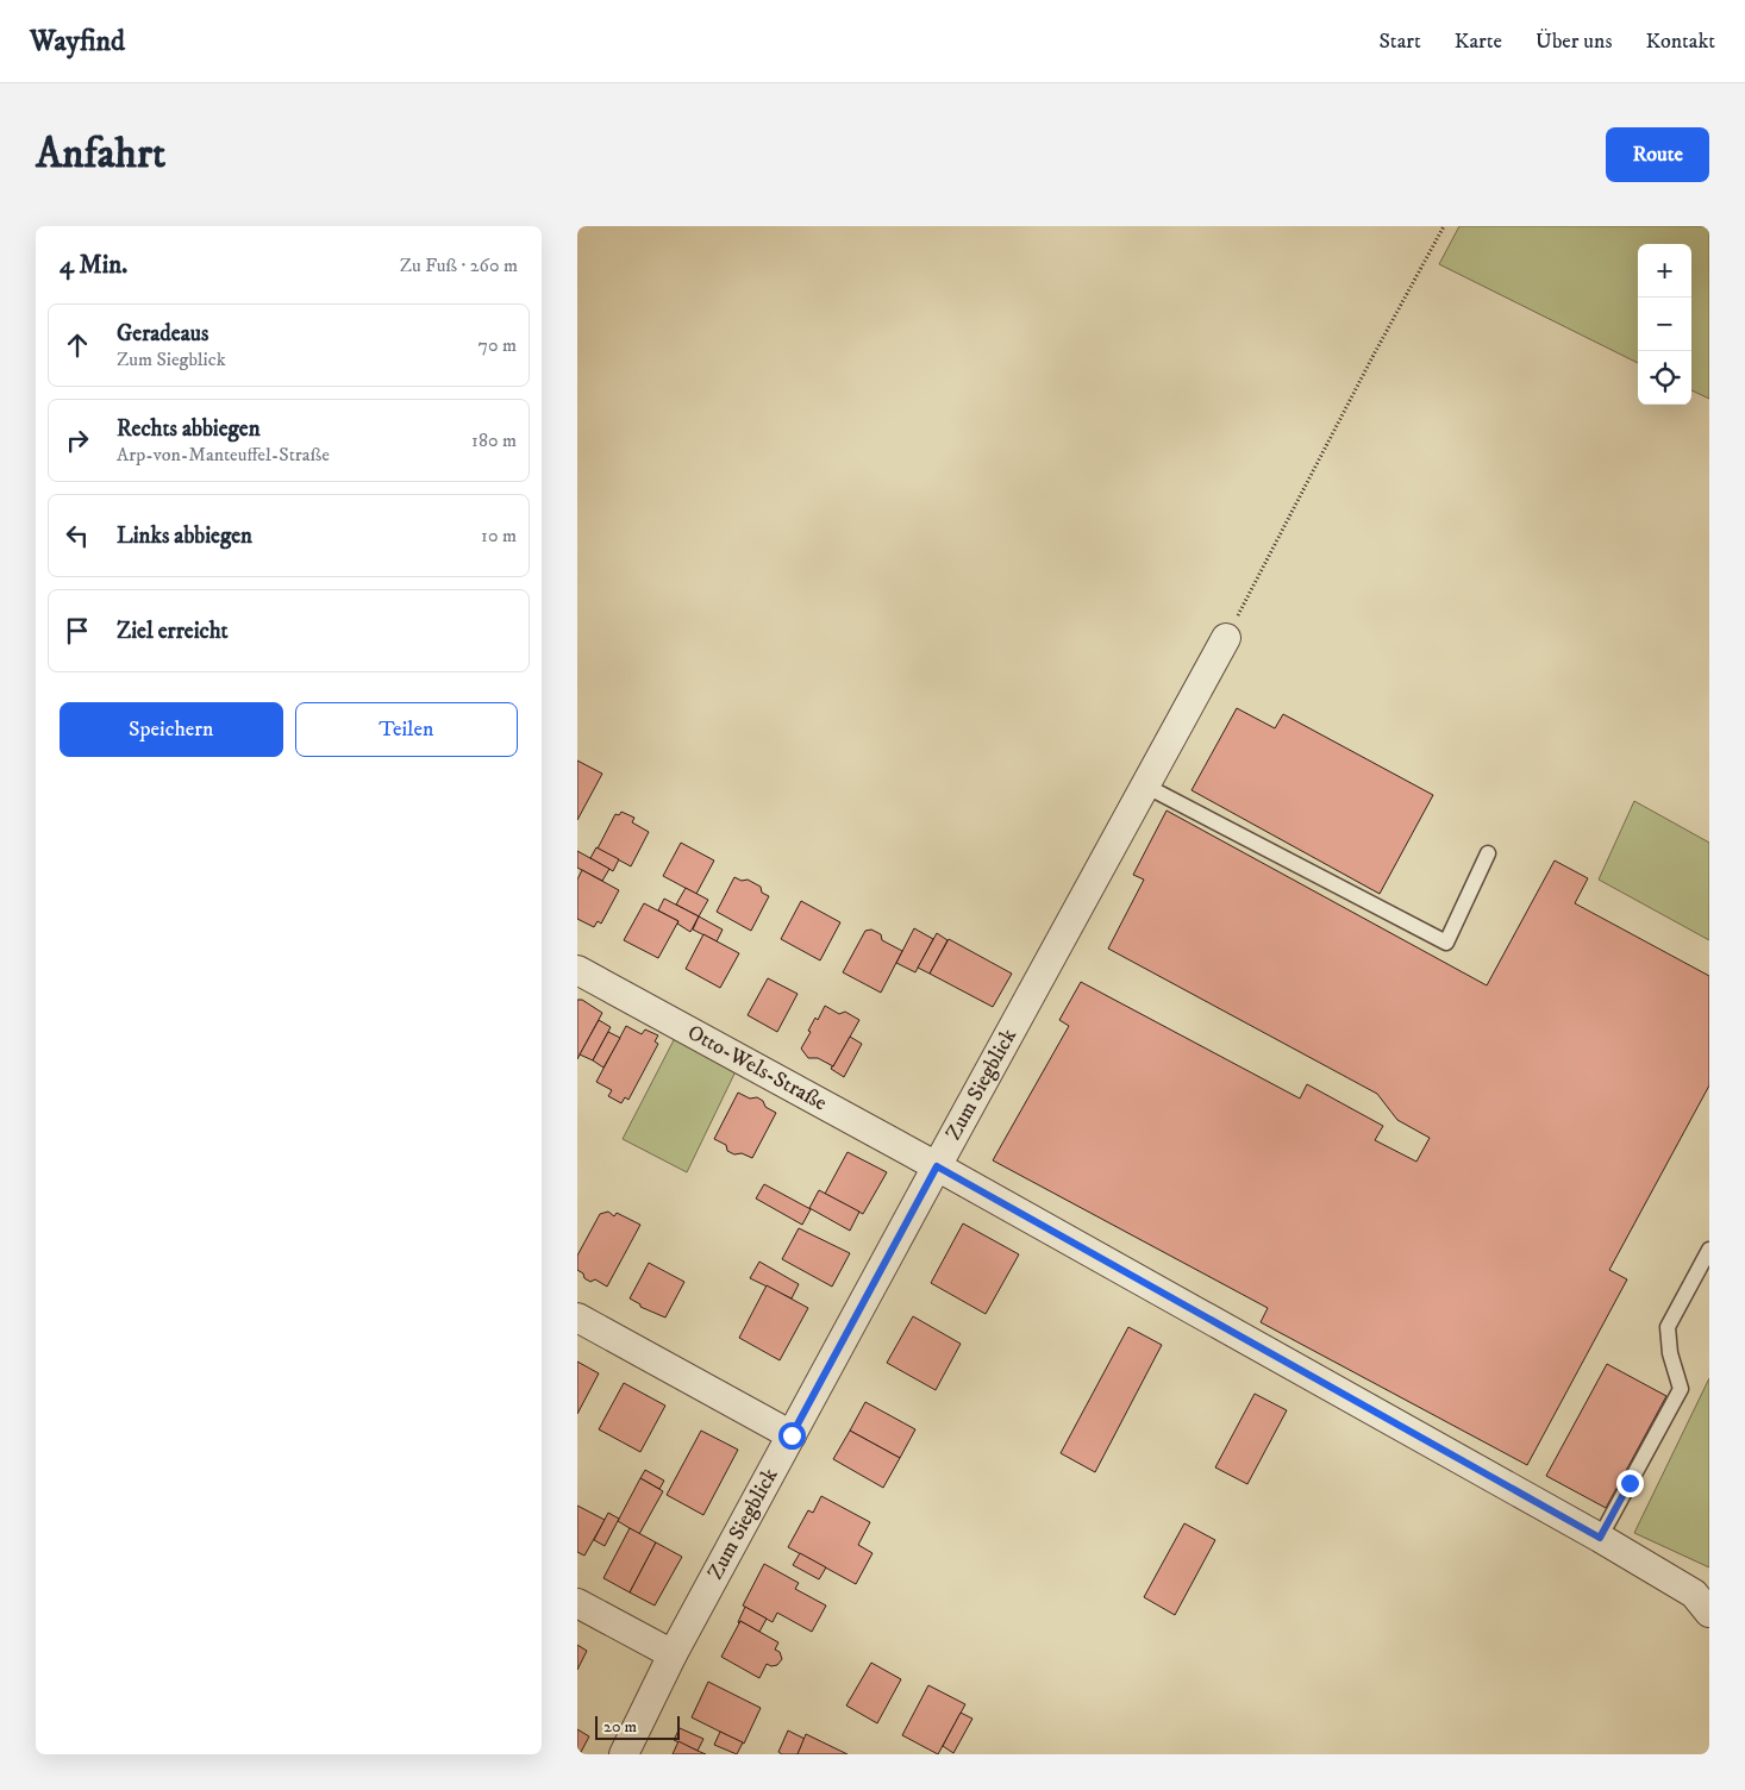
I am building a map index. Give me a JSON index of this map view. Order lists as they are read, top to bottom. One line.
{"streets":{"street":["Otto-Wels-Straße","Zum Siegblick"]},"crossings":[["Otto-Wels-Straße","Zum Siegblick"]],"scale_bar":"20 m","page":{"header":"Wayfind","nav":["Start","Karte","Über uns","Kontakt"],"buttons":["Route",["Speichern","Teilen"]],"title":"Anfahrt","heading":["4 Min.","Zu Fuß · 260 m"],"map_buttons":["+","−"],"list":[["Geradeaus","Zum Siegblick","70 m"],["Rechts abbiegen","Arp-von-Manteuffel-Straße","180 m"],["Links abbiegen","10 m"],"Ziel erreicht"],"scale":"20 m"}}
